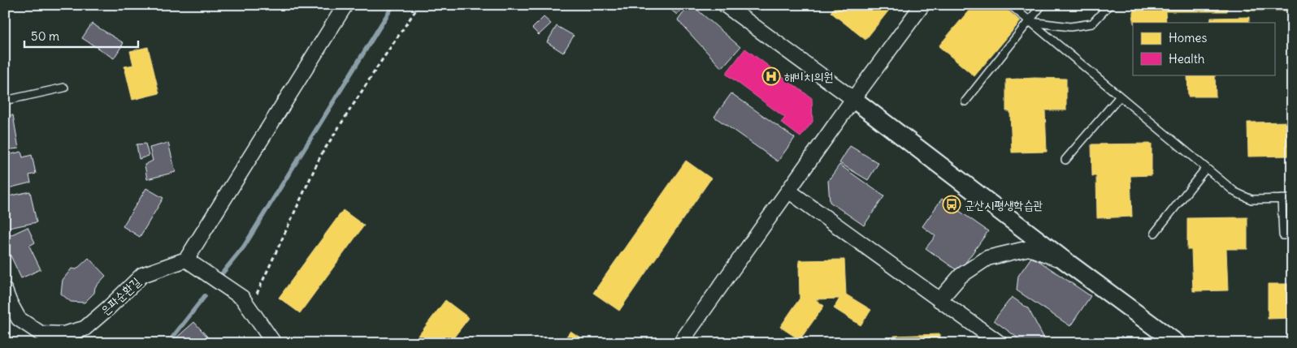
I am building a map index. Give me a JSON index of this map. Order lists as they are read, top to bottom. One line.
{"streets":{"street":["은파순환길"]},"places":{"hospital":["해비치의원"],"bus stop":["군산시평생학습관"]},"legend":["Homes","Health"],"scale_bar":"50 m"}
